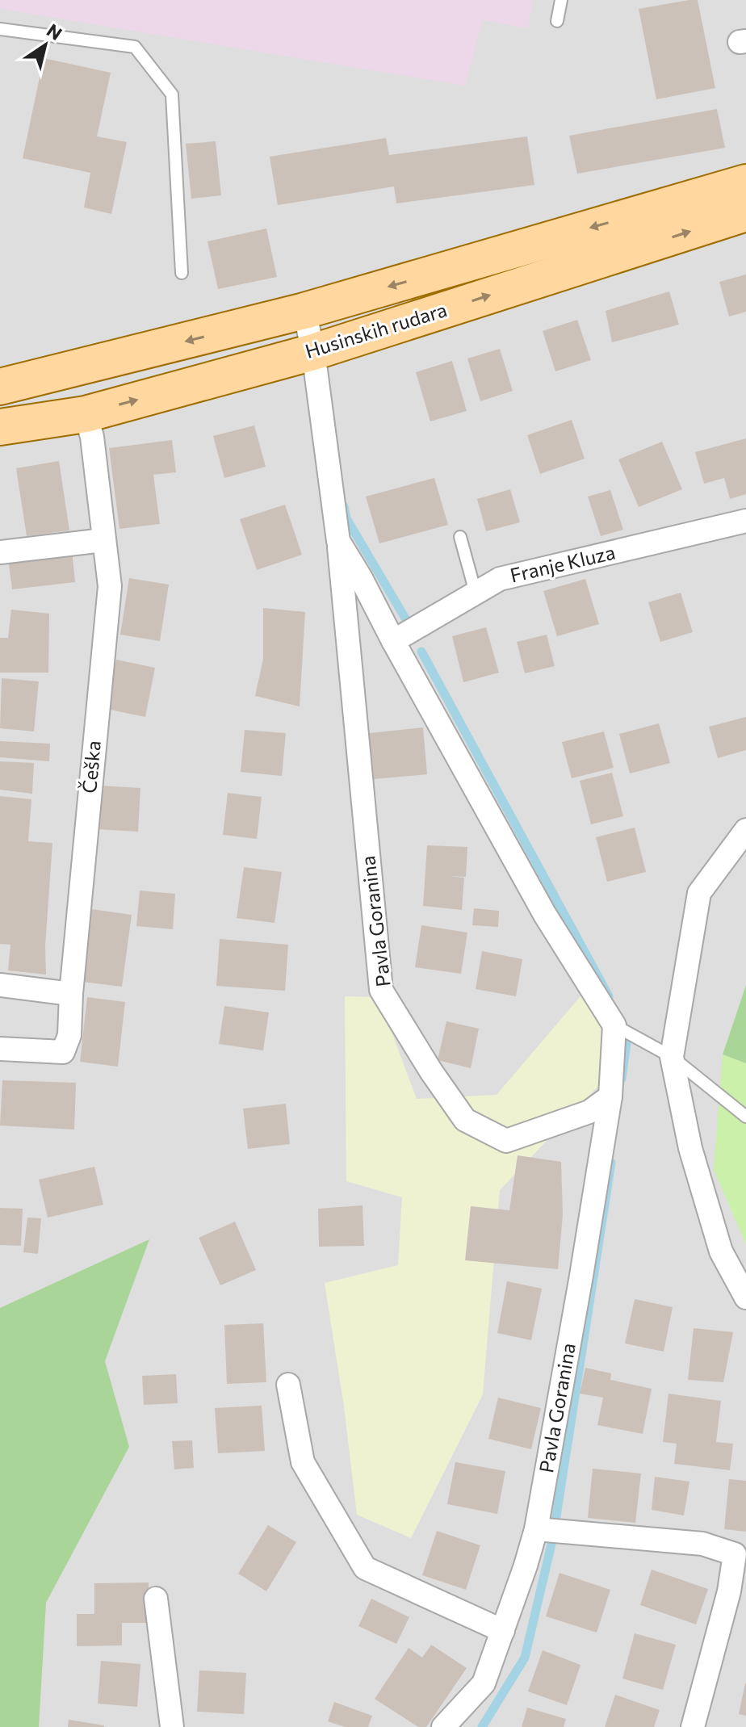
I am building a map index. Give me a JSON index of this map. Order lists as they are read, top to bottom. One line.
{"streets":{"main road":["Husinskih rudara"],"street":["Franje Kluza","Češka","Pavla Goranina"]},"crossings":[["Husinskih rudara","Češka"],["Husinskih rudara","Pavla Goranina"],["Franje Kluza","Pavla Goranina"]],"north":"top right"}
